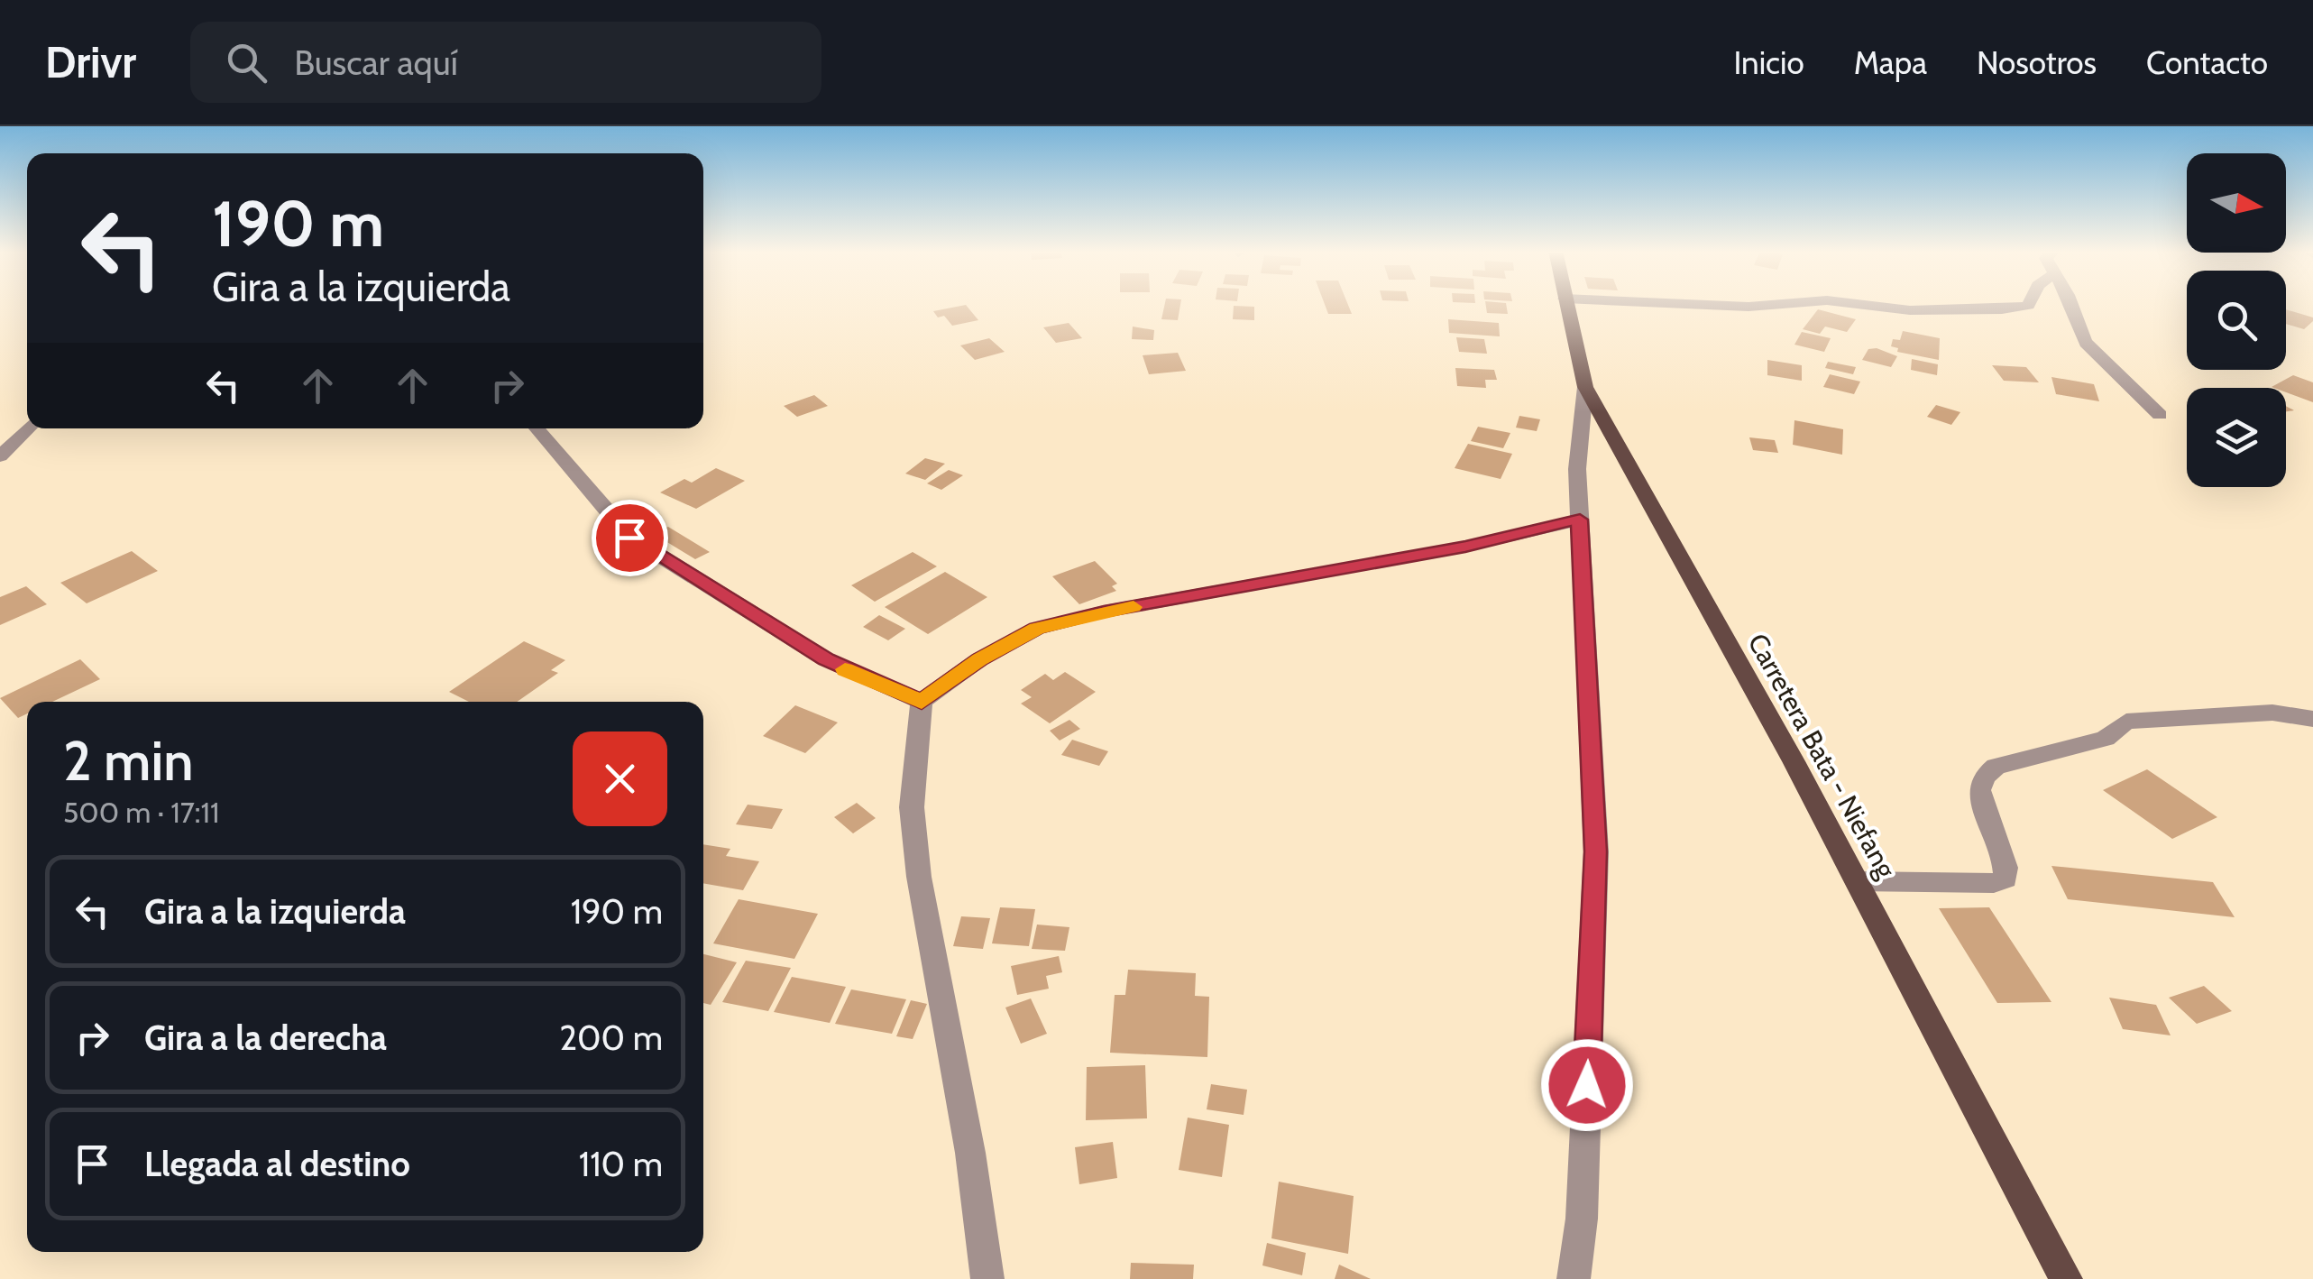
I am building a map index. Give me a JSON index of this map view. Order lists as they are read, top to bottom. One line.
{"streets":{"main road":["Carretera Bata - Niefang"]},"north":"right","page":{"header":"Drivr","search":"Buscar aquí","nav":["Inicio","Mapa","Nosotros","Contacto"],"turn":["190 m","Gira a la izquierda"],"heading":["2 min","500 m · 17:11"],"list":[{"name":"Gira a la izquierda","value":"190 m"},{"name":"Gira a la derecha","value":"200 m"},{"name":"Llegada al destino","value":"110 m"}]}}
